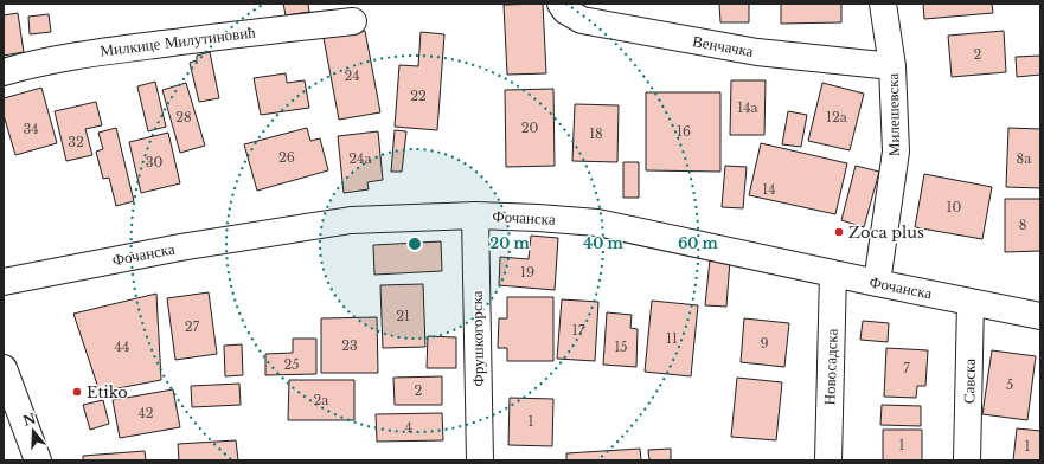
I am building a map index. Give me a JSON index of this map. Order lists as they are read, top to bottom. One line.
{"streets":{"street":["Милкице Милутиновић","Венчачка","Милешевска","Фочанска","Фрушкогорска","Новосадска","Савска"]},"crossings":[["Венчачка","Милешевска"],["Милешевска","Фочанска"],["Фочанска","Фрушкогорска"],["Фочанска","Новосадска"],["Фочанска","Савска"]],"places":["Zoca plus","Etiko"],"house_numbers":["2","24","22","14a","28","12a","20","34","16","18","32","26","24a","8a","30","14","10","8","19","21","27","17","11","9","23","44","15","25","7","5","2","2a","42","1","4","1","1"],"north":"top","rings":["20 m","40 m","60 m"]}
